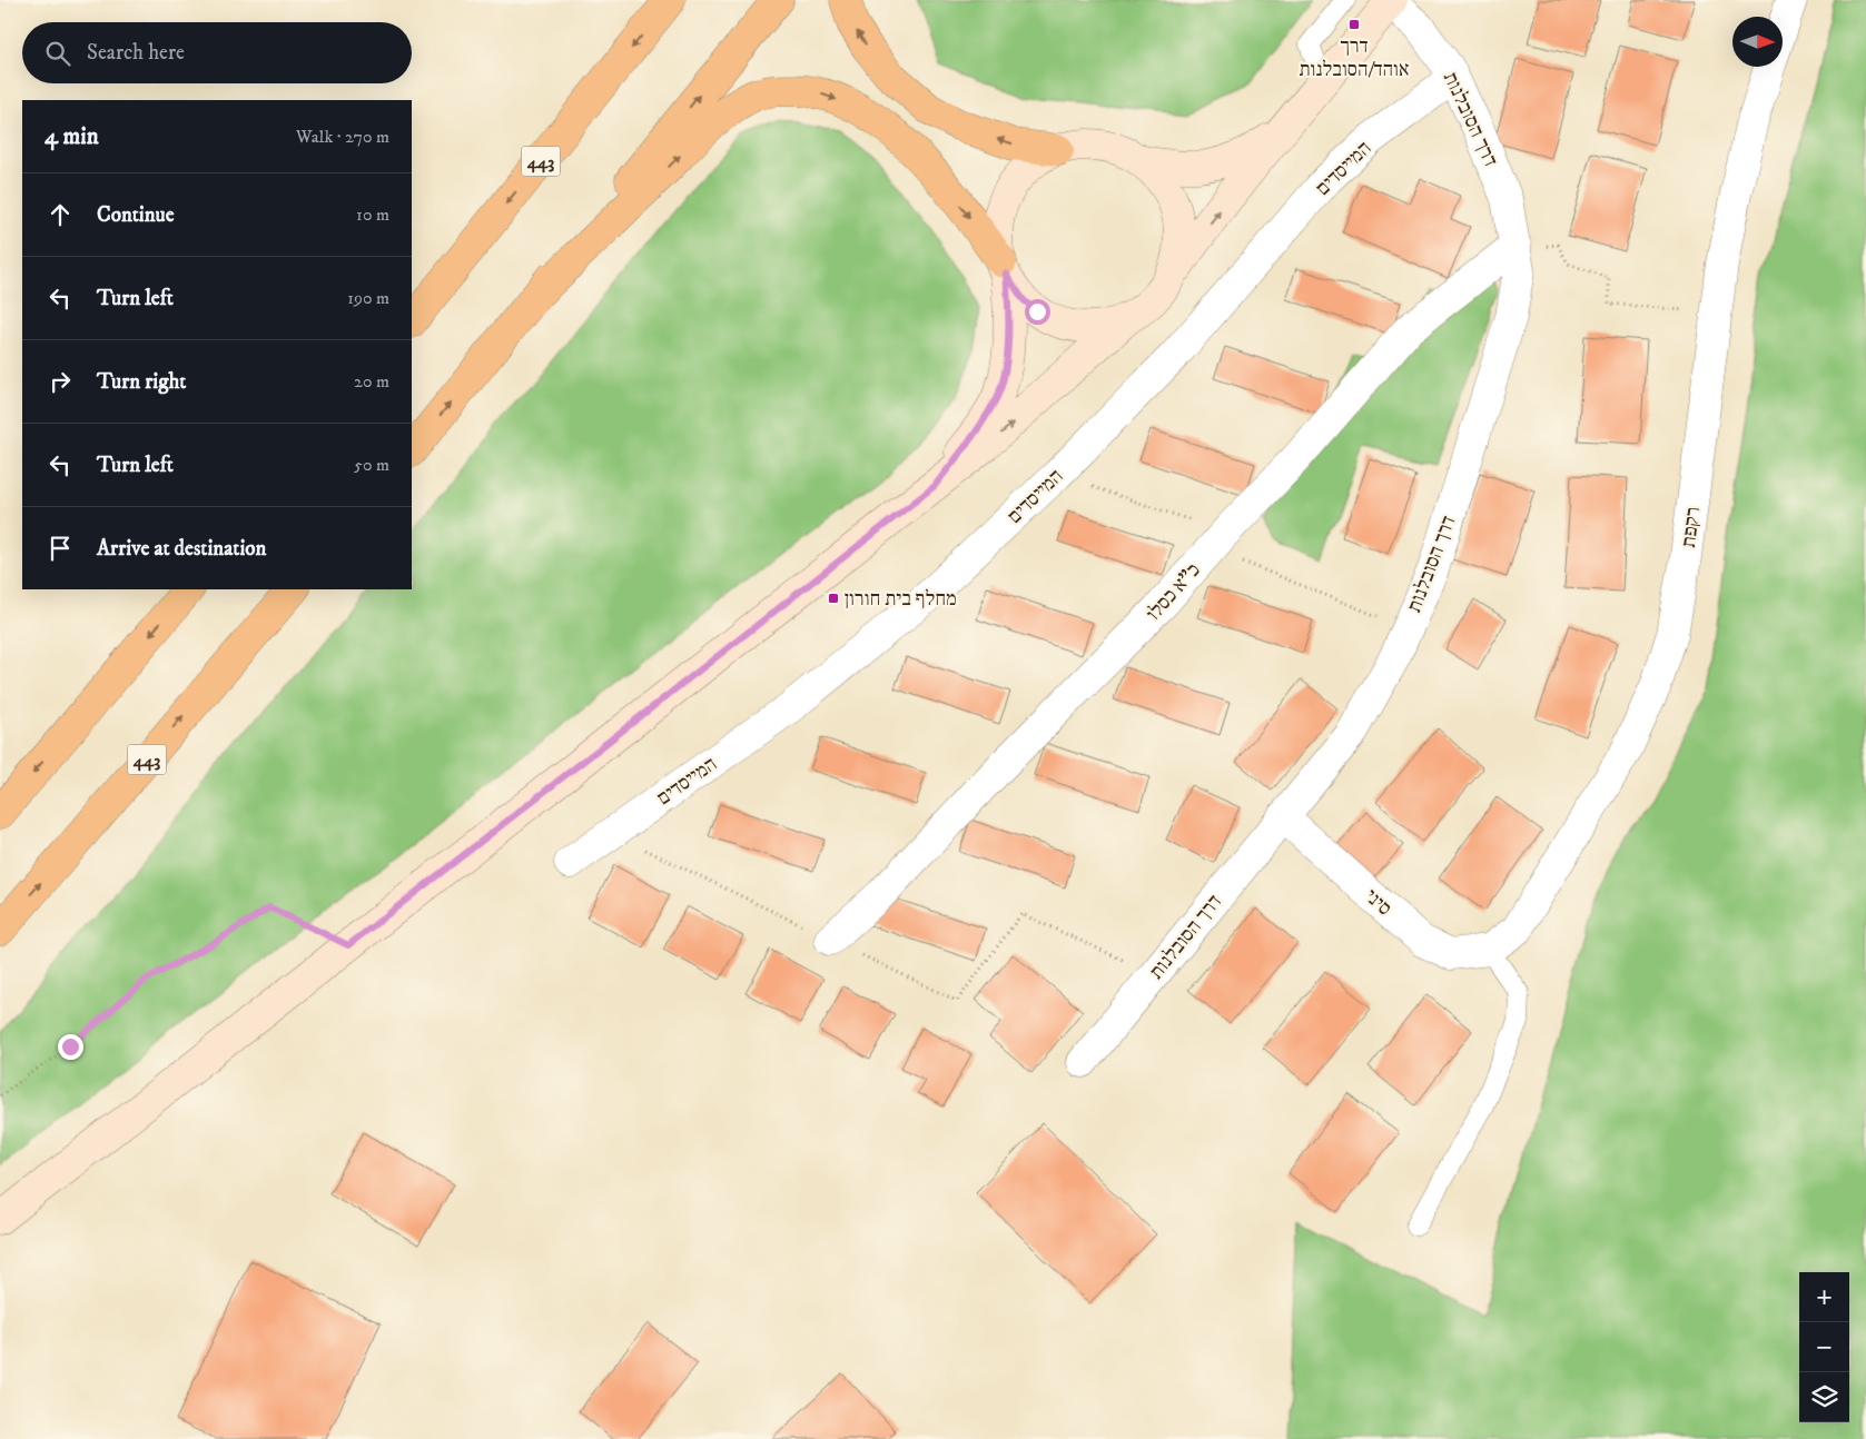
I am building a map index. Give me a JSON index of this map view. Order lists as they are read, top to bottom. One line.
{"streets":{"highway":["443"],"street":["דרך הסובלנות","המייסדים","רקפת","כ\"א כסלו","סיני"]},"crossings":[["דרך הסובלנות","המייסדים"],["דרך הסובלנות","כ\"א כסלו"],["דרך הסובלנות","סיני"],["רקפת","סיני"]],"places":{"transit":["דרך אוהד/הסובלנות","מחלף בית חורון"]},"north":"right","page":{"search":"Search here","heading":["4 min","Walk · 270 m"],"list":[["Continue","10 m"],["Turn left","190 m"],["Turn right","20 m"],["Turn left","50 m"],"Arrive at destination"],"map_buttons":["+","−"]}}
